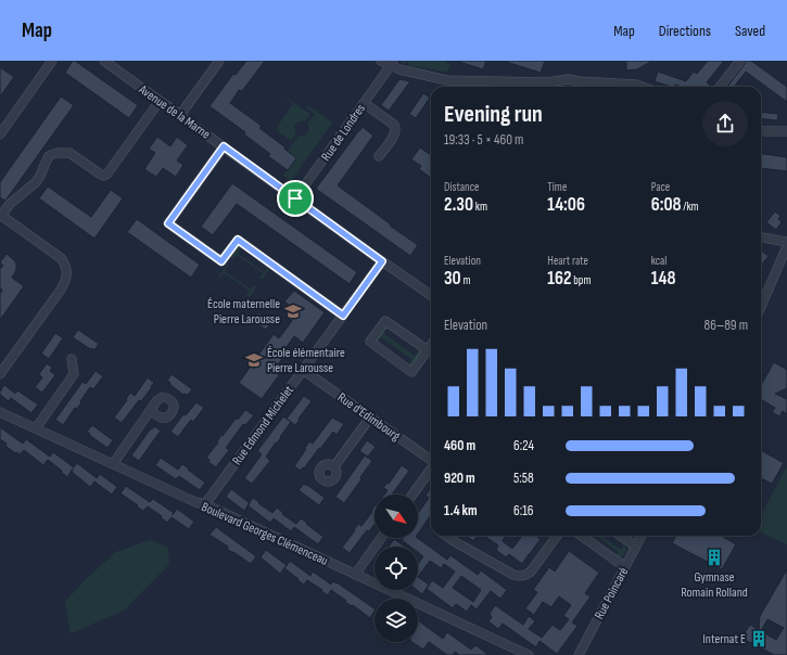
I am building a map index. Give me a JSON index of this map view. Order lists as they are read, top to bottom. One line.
{"streets":{"street":["Avenue de la Marne","Rue de Londres","Rue d'Edimbourg","Rue Edmond Michelet","Boulevard Georges Clémenceau","Rue Poincaré"]},"crossings":[["Avenue de la Marne","Rue de Londres"],["Avenue de la Marne","Rue Edmond Michelet"],["Rue d'Edimbourg","Rue Edmond Michelet"],["Rue Edmond Michelet","Boulevard Georges Clémenceau"]],"places":{"school or university":["École maternelle Pierre Larousse","École élémentaire Pierre Larousse"],"building":["Gymnase Romain Rolland","Internat E"]},"north":"bottom right","page":{"header":"Map","nav":["Map","Directions","Saved"],"heading":["Evening run","19:33 · 5 × 460 m"],"stats":[["Distance","2.30 km"],["Time","14:06"],["Pace","6:08 /km"],["Elevation","30 m"],["Heart rate","162 bpm"],["kcal","148"]],"chart":["Elevation","86–89 m"],"list":[{"name":"460 m","note":"6:24"},{"name":"920 m","note":"5:58"},{"name":"1.4 km","note":"6:16"}]}}
